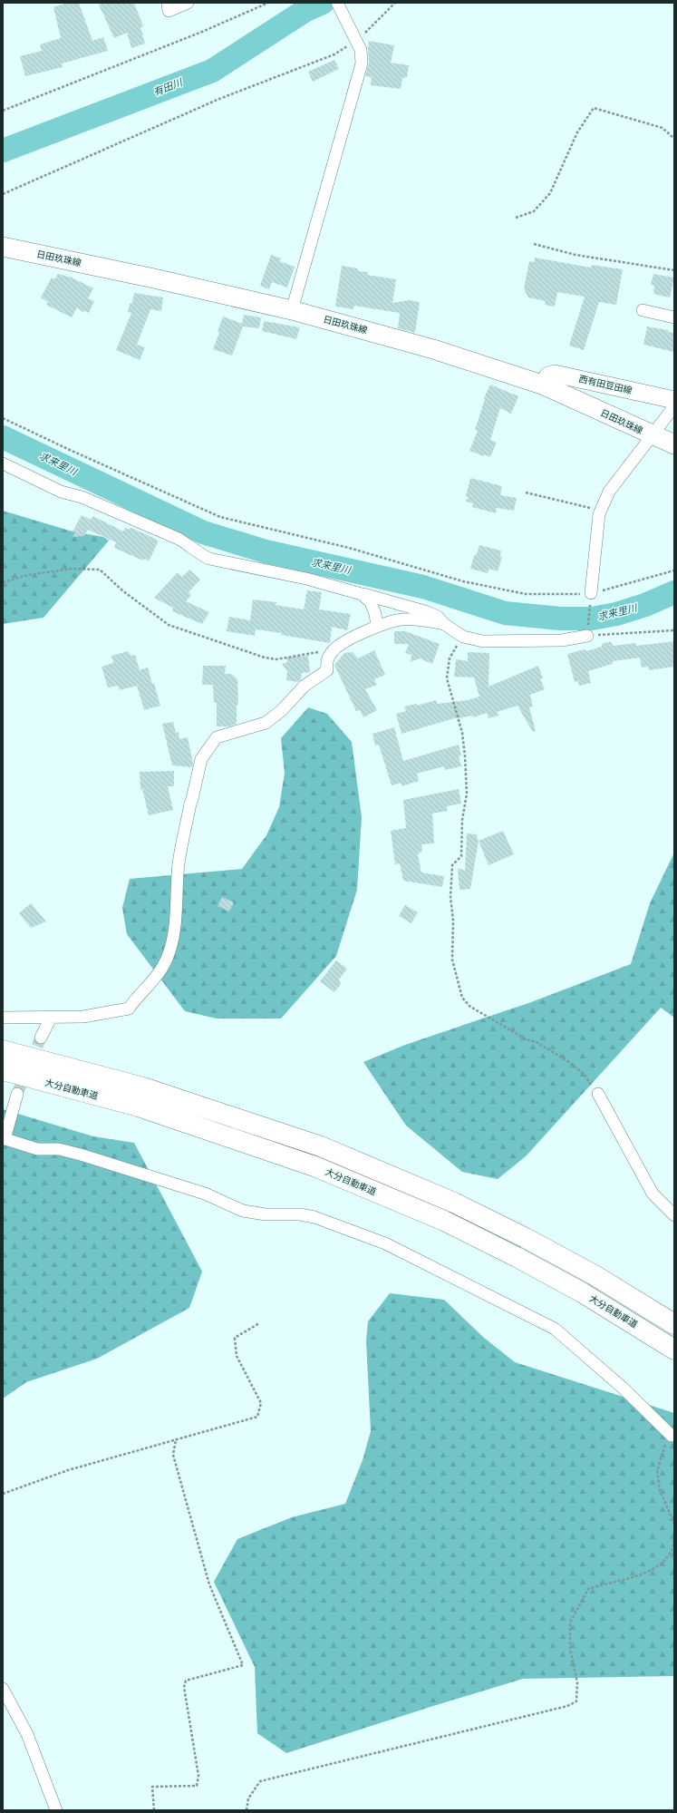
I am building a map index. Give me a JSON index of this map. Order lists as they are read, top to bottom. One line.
{"streets":{"highway":["大分自動車道"],"main road":["日田玖珠線","西有田豆田線"]},"crossings":[["日田玖珠線","西有田豆田線"]],"water":["有田川","求来里川"]}
